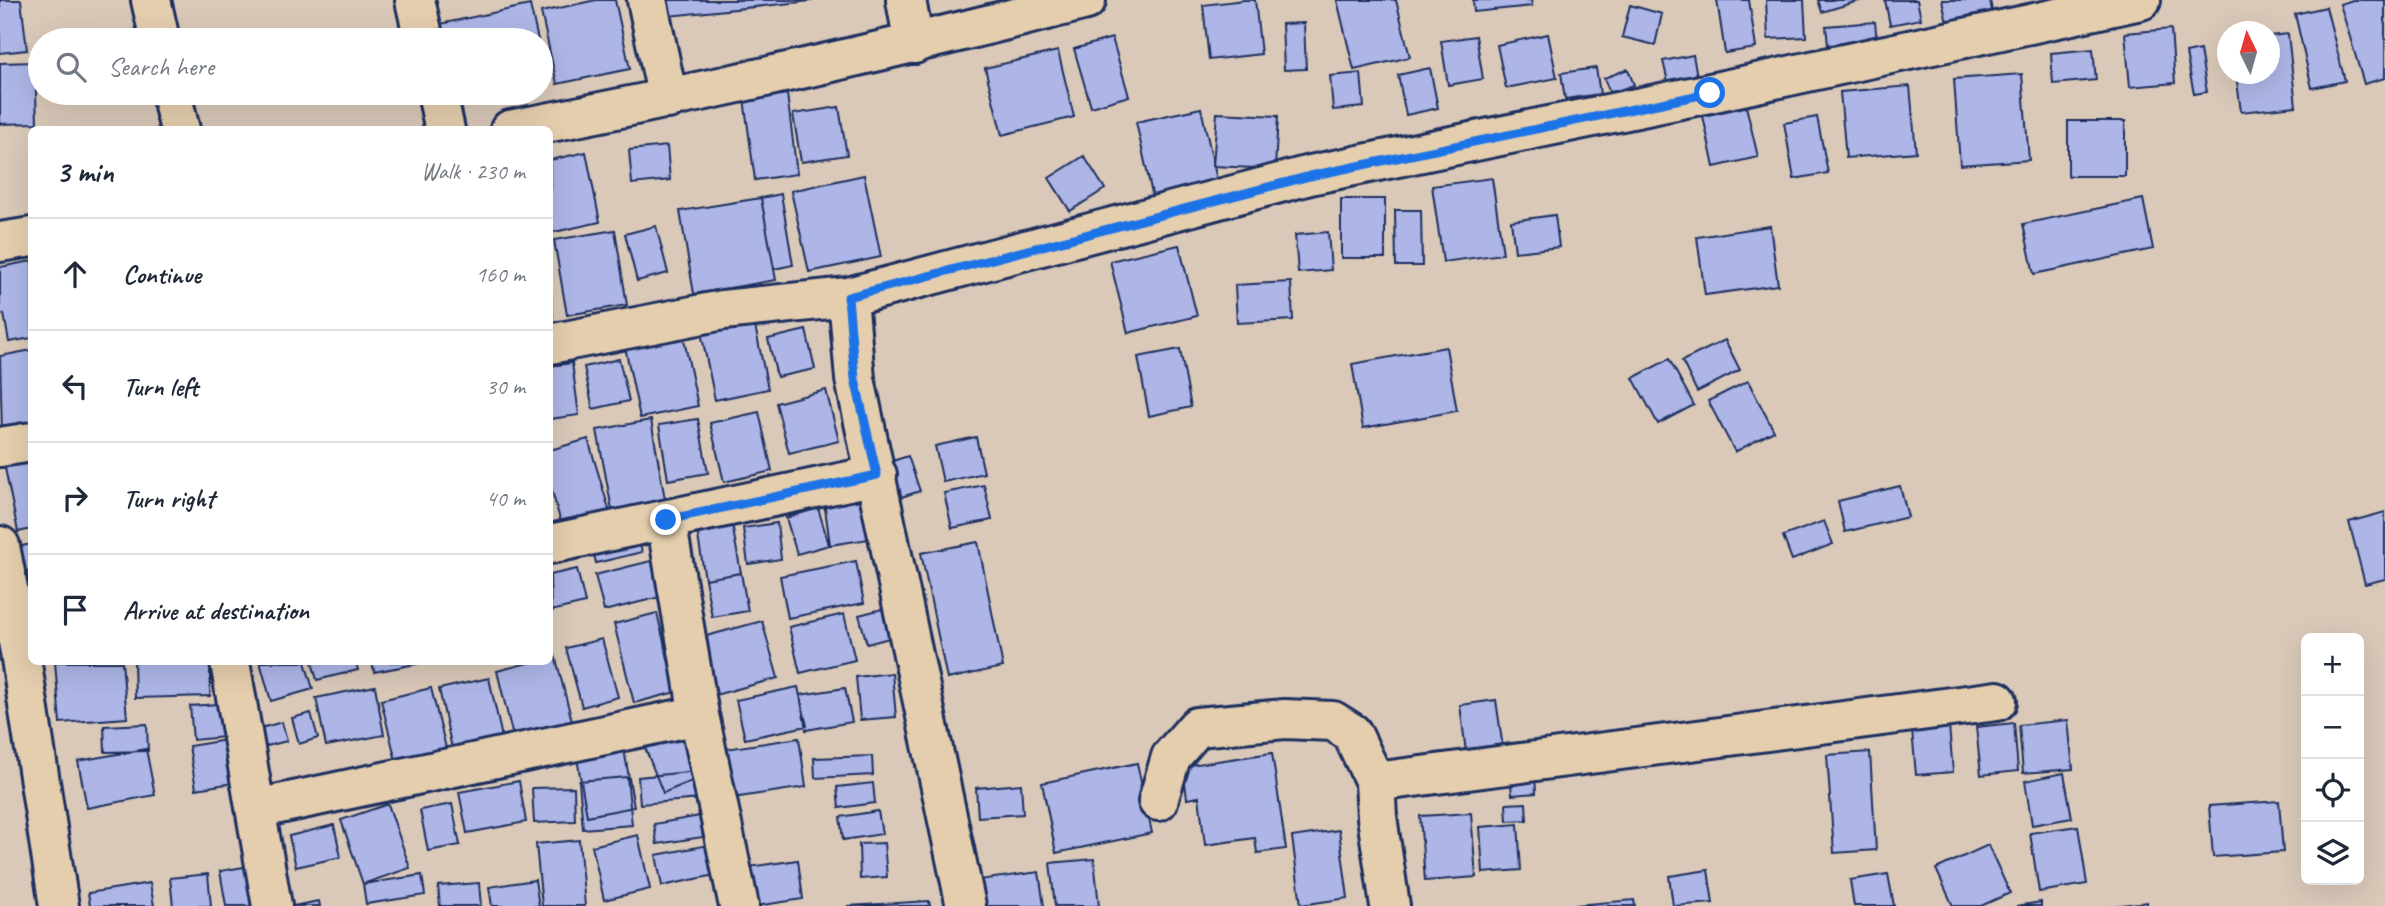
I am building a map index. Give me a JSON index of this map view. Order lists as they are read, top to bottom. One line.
{"north":"top","page":{"search":"Search here","heading":["3 min","Walk · 230 m"],"list":[["Continue","160 m"],["Turn left","30 m"],["Turn right","40 m"],"Arrive at destination"],"map_buttons":["+","−"]}}
